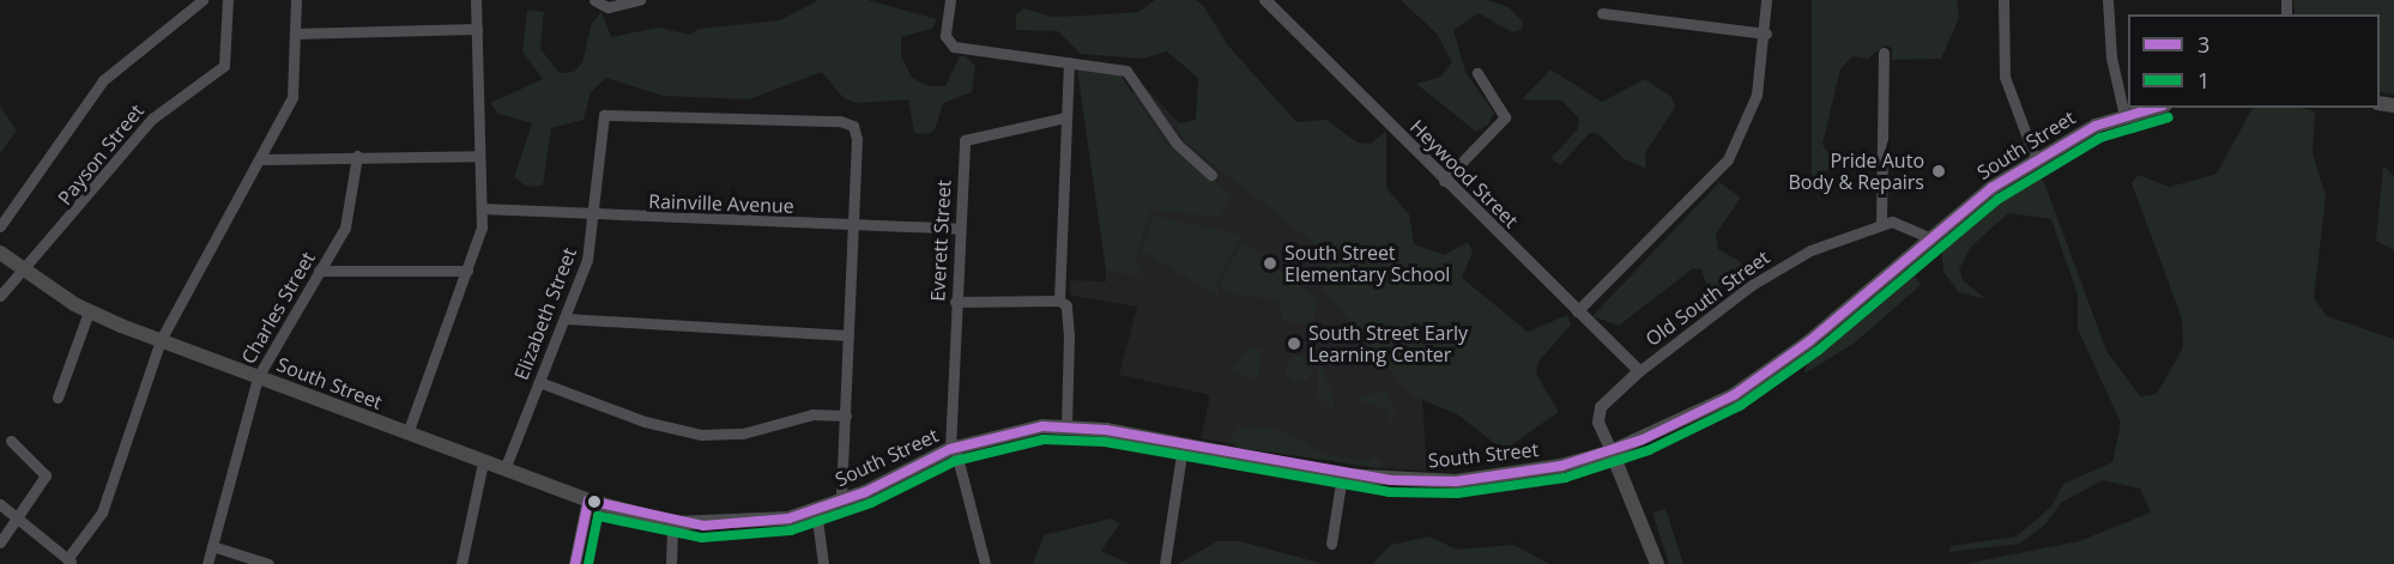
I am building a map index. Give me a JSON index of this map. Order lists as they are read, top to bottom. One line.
{"streets":{"main road":["South Street"],"street":["Payson Street","Heywood Street","Rainville Avenue","Everett Street","Old South Street","Charles Street","Elizabeth Street"]},"crossings":[["South Street","Payson Street"],["South Street","Everett Street"],["South Street","Old South Street"],["South Street","Charles Street"],["South Street","Elizabeth Street"],["Heywood Street","Old South Street"],["Rainville Avenue","Everett Street"],["Rainville Avenue","Elizabeth Street"]],"places":["Pride Auto Body & Repairs","South Street Elementary School","South Street Early Learning Center"],"lines":["transit line 3","transit line 1"],"legend":["3","1"]}
